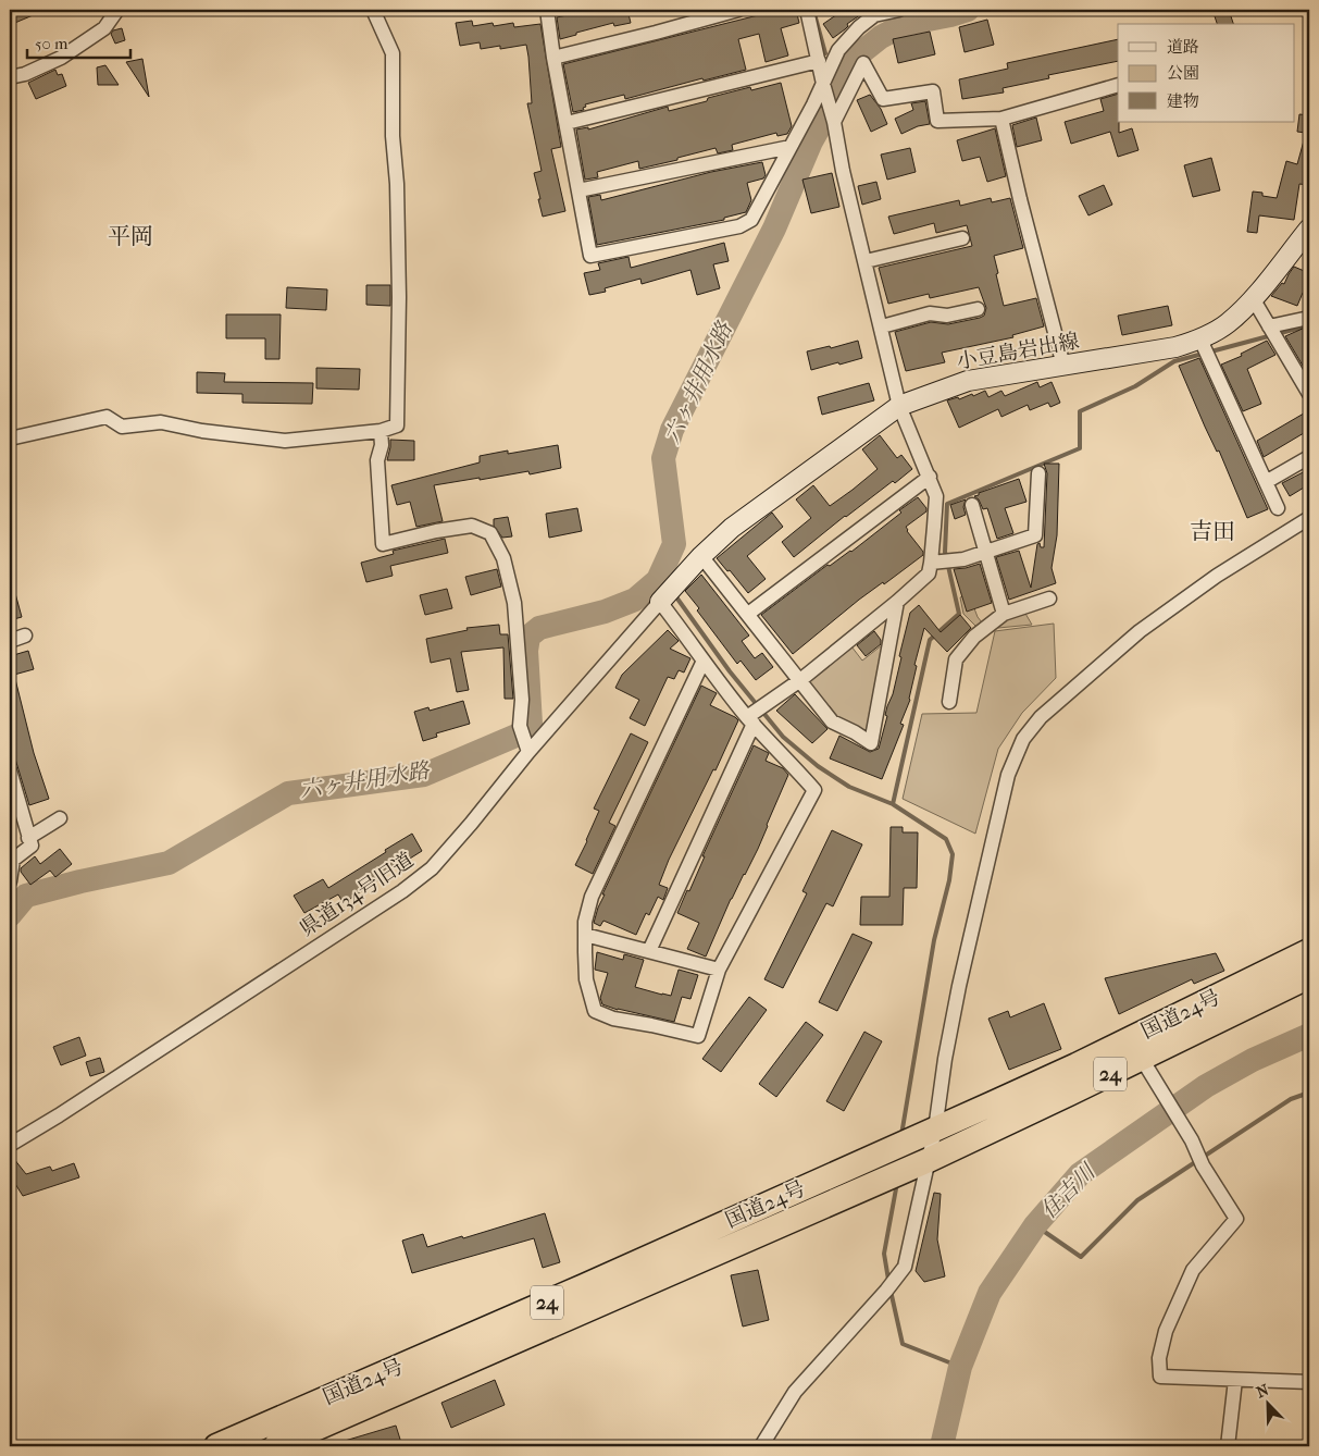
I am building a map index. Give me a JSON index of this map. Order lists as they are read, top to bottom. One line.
{"streets":{"highway":["国道24号","24"],"main road":["小豆島岩出線"],"street":["県道134号旧道"]},"crossings":[["小豆島岩出線","県道134号旧道"]],"districts":["平岡","吉田"],"water":["六ヶ井用水路","住吉川"],"legend":["道路","公園","建物"],"scale_bar":"50 m","north":"top left"}
